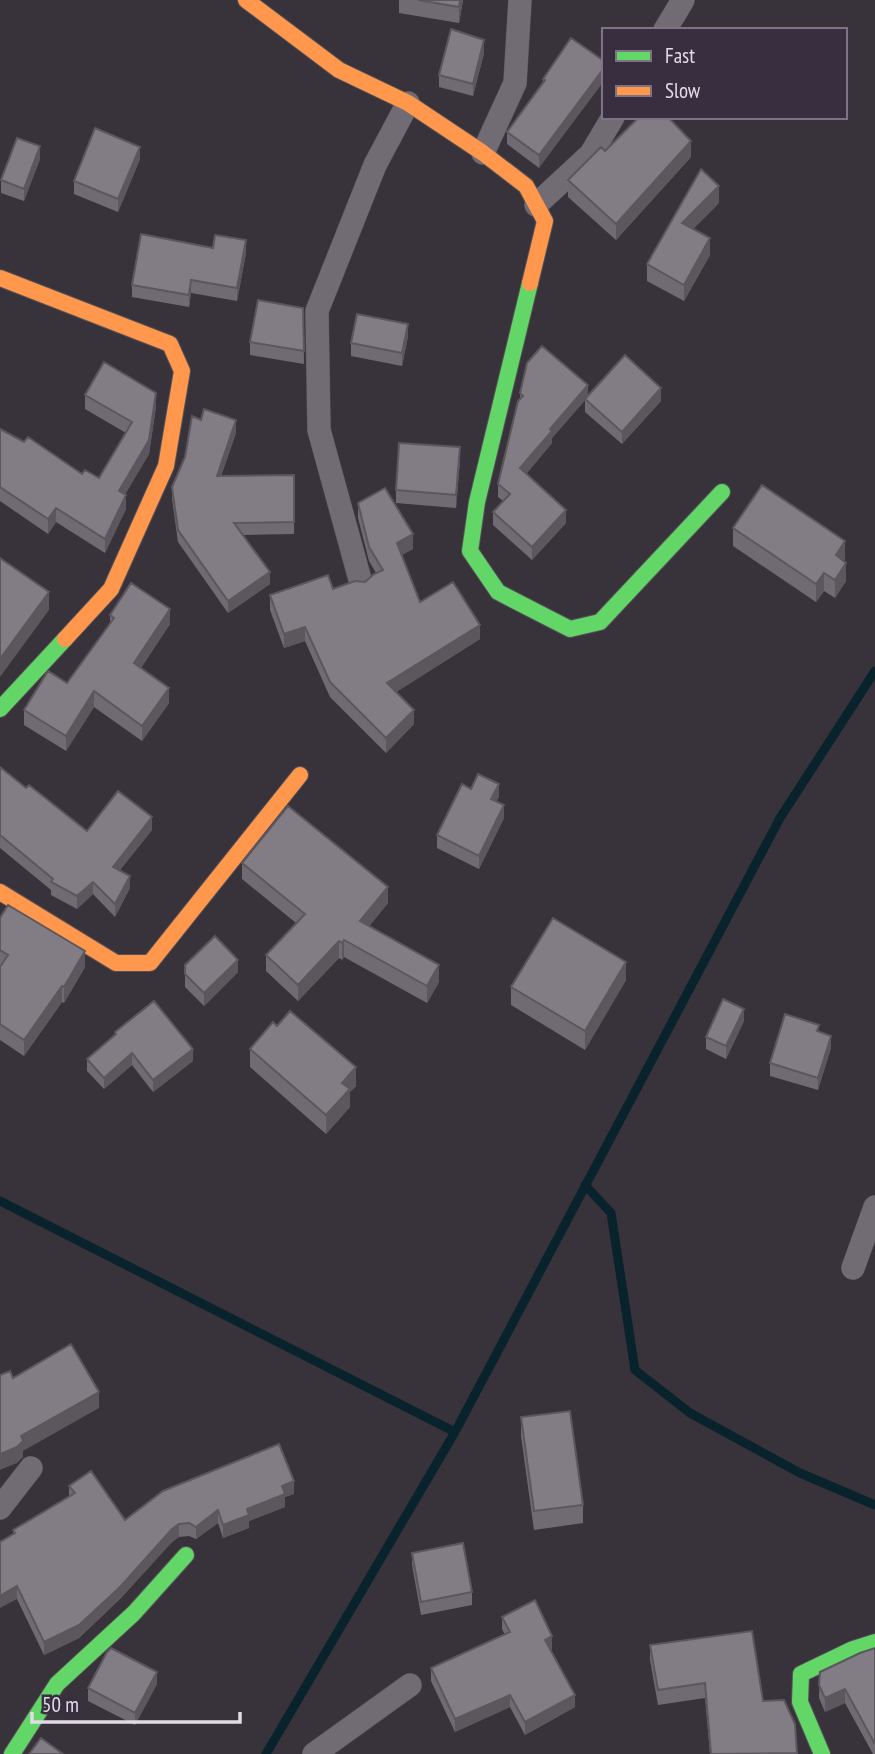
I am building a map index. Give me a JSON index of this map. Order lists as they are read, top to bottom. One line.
{"legend":["Fast","Slow"],"scale_bar":"50 m"}
